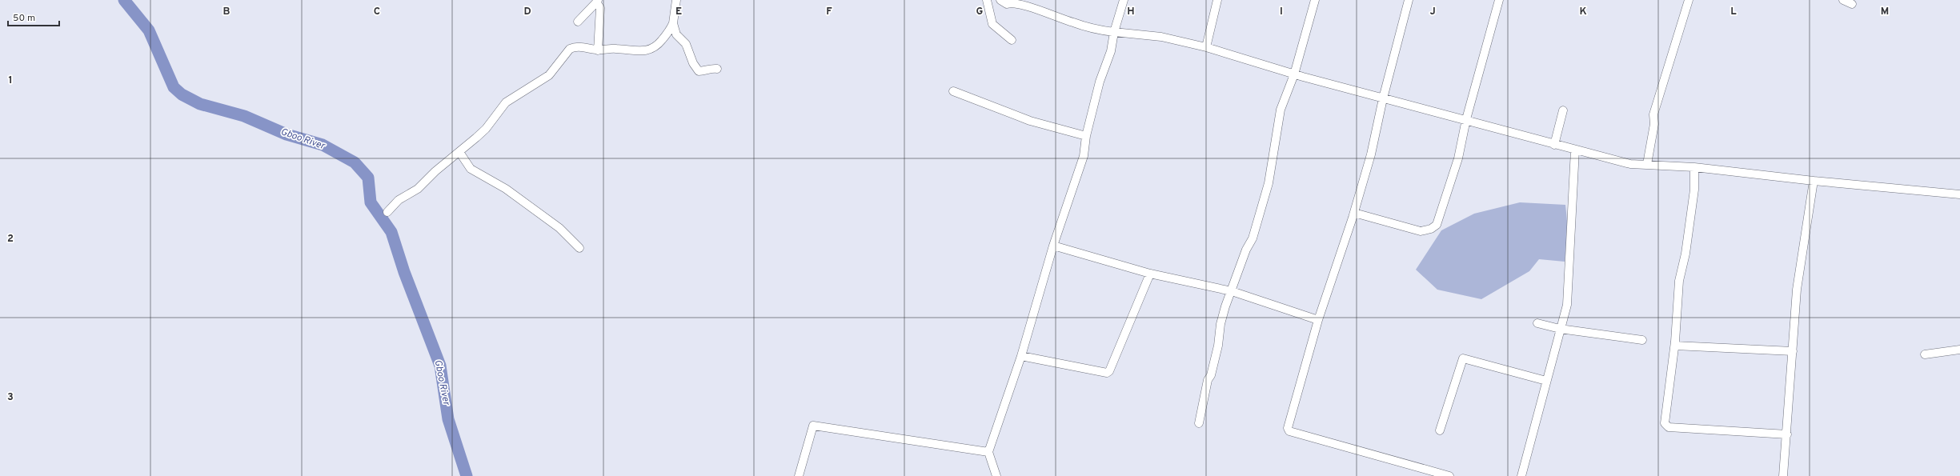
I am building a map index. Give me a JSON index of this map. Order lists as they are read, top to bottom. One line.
{"water":["Gboo River"],"scale_bar":"50 m","grid":{"columns":["B","C","D","E","F","G","H","I","J","K","L","M"],"rows":["1","2","3"]}}
